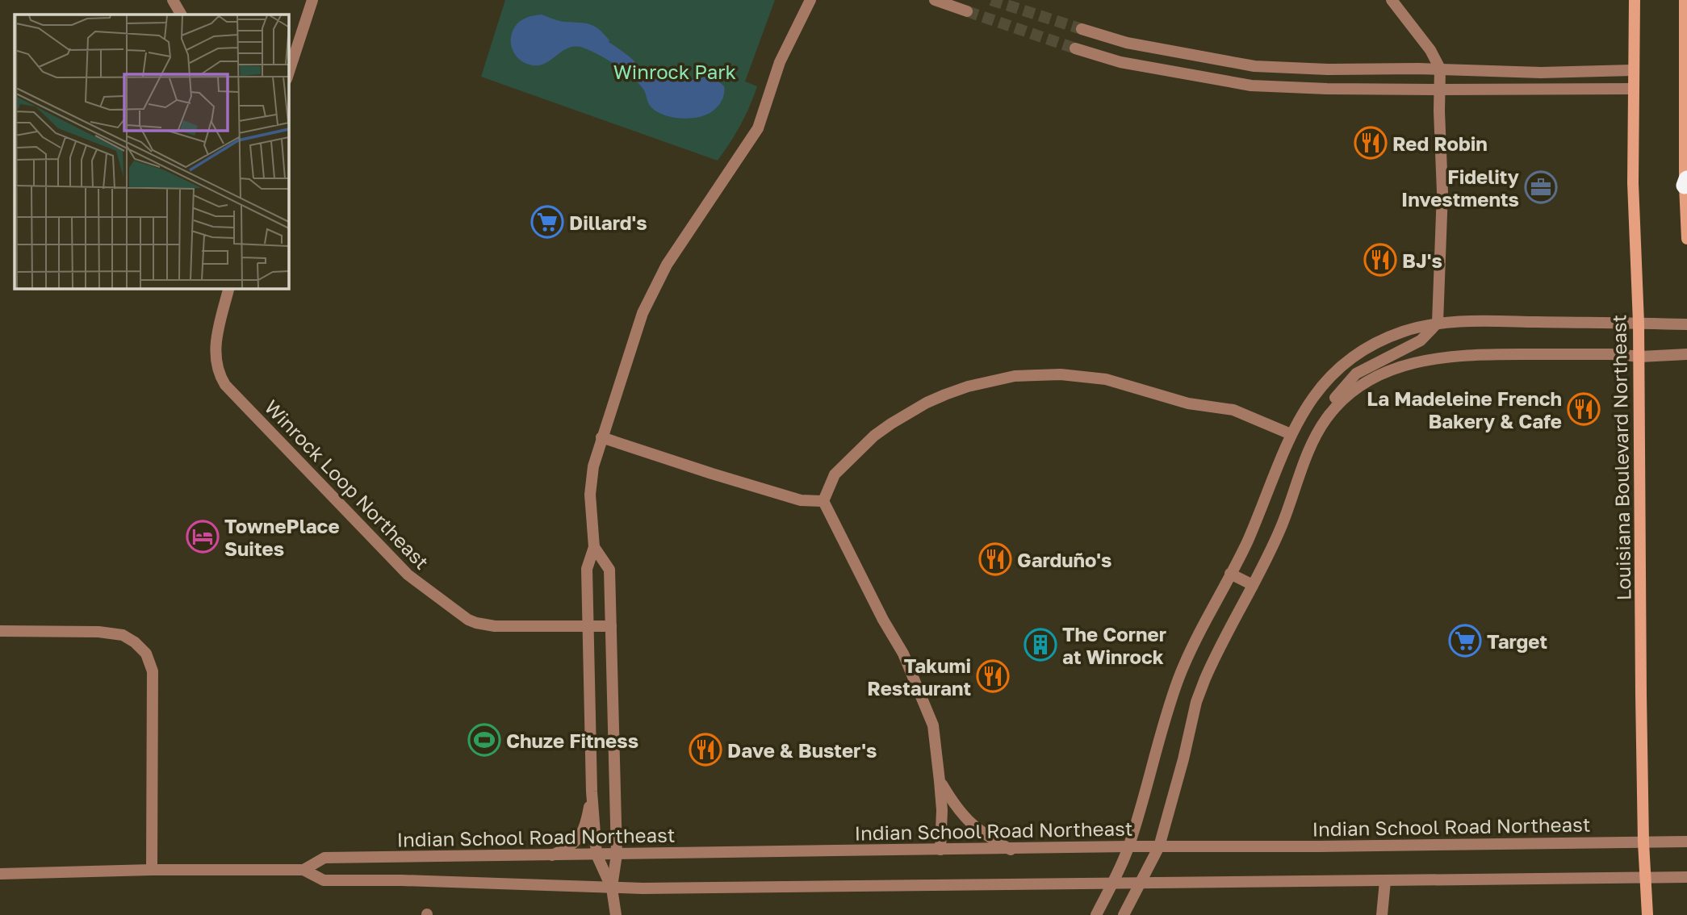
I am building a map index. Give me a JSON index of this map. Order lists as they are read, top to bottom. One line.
{"streets":{"main road":["Louisiana Boulevard Northeast"],"street":["Winrock Loop Northeast","Indian School Road Northeast"]},"crossings":[["Louisiana Boulevard Northeast","Indian School Road Northeast"]],"parks":["Winrock Park"],"places":{"restaurant":["Red Robin","BJ's","La Madeleine French Bakery & Cafe","Garduño's","Takumi Restaurant","Dave & Buster's"],"office":["Fidelity Investments"],"supermarket":["Dillard's","Target"],"hotel":["TownePlace Suites"],"building":["The Corner at Winrock"],"sports":["Chuze Fitness"]}}
